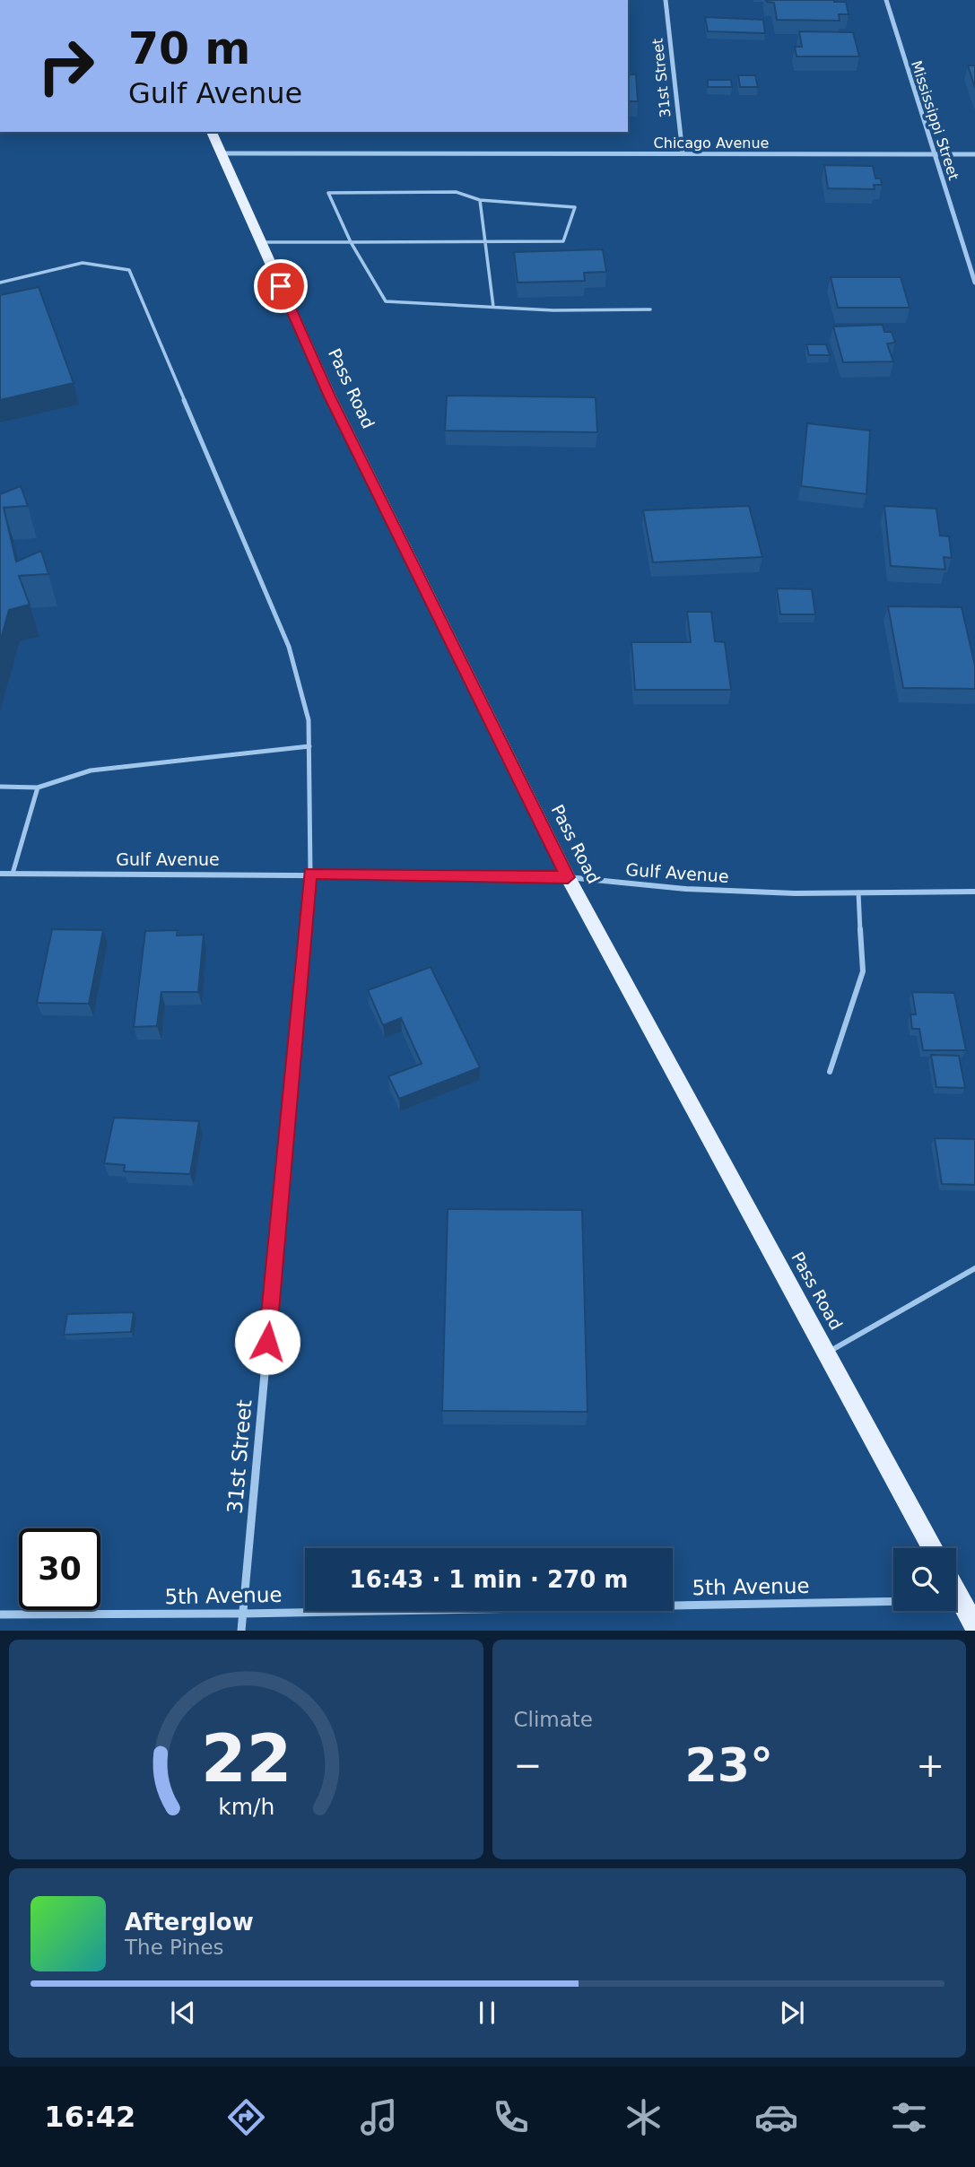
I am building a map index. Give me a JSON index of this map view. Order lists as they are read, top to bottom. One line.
{"streets":{"main road":["Pass Road"],"street":["31st Street","Mississippi Street","Chicago Avenue","Gulf Avenue","5th Avenue"]},"crossings":[["31st Street","Chicago Avenue"],["31st Street","Gulf Avenue"],["31st Street","5th Avenue"],["Mississippi Street","Chicago Avenue"],["Chicago Avenue","Pass Road"],["Pass Road","Gulf Avenue"]],"page":{"turn":["70 m","Gulf Avenue"],"limit":"30","trip":"16:43 · 1 min · 270 m","tile":"Climate","heat":["−","23°","+"],"song":["Afterglow","The Pines"],"tabs":"16:42","gauge":["22","km/h"]}}
